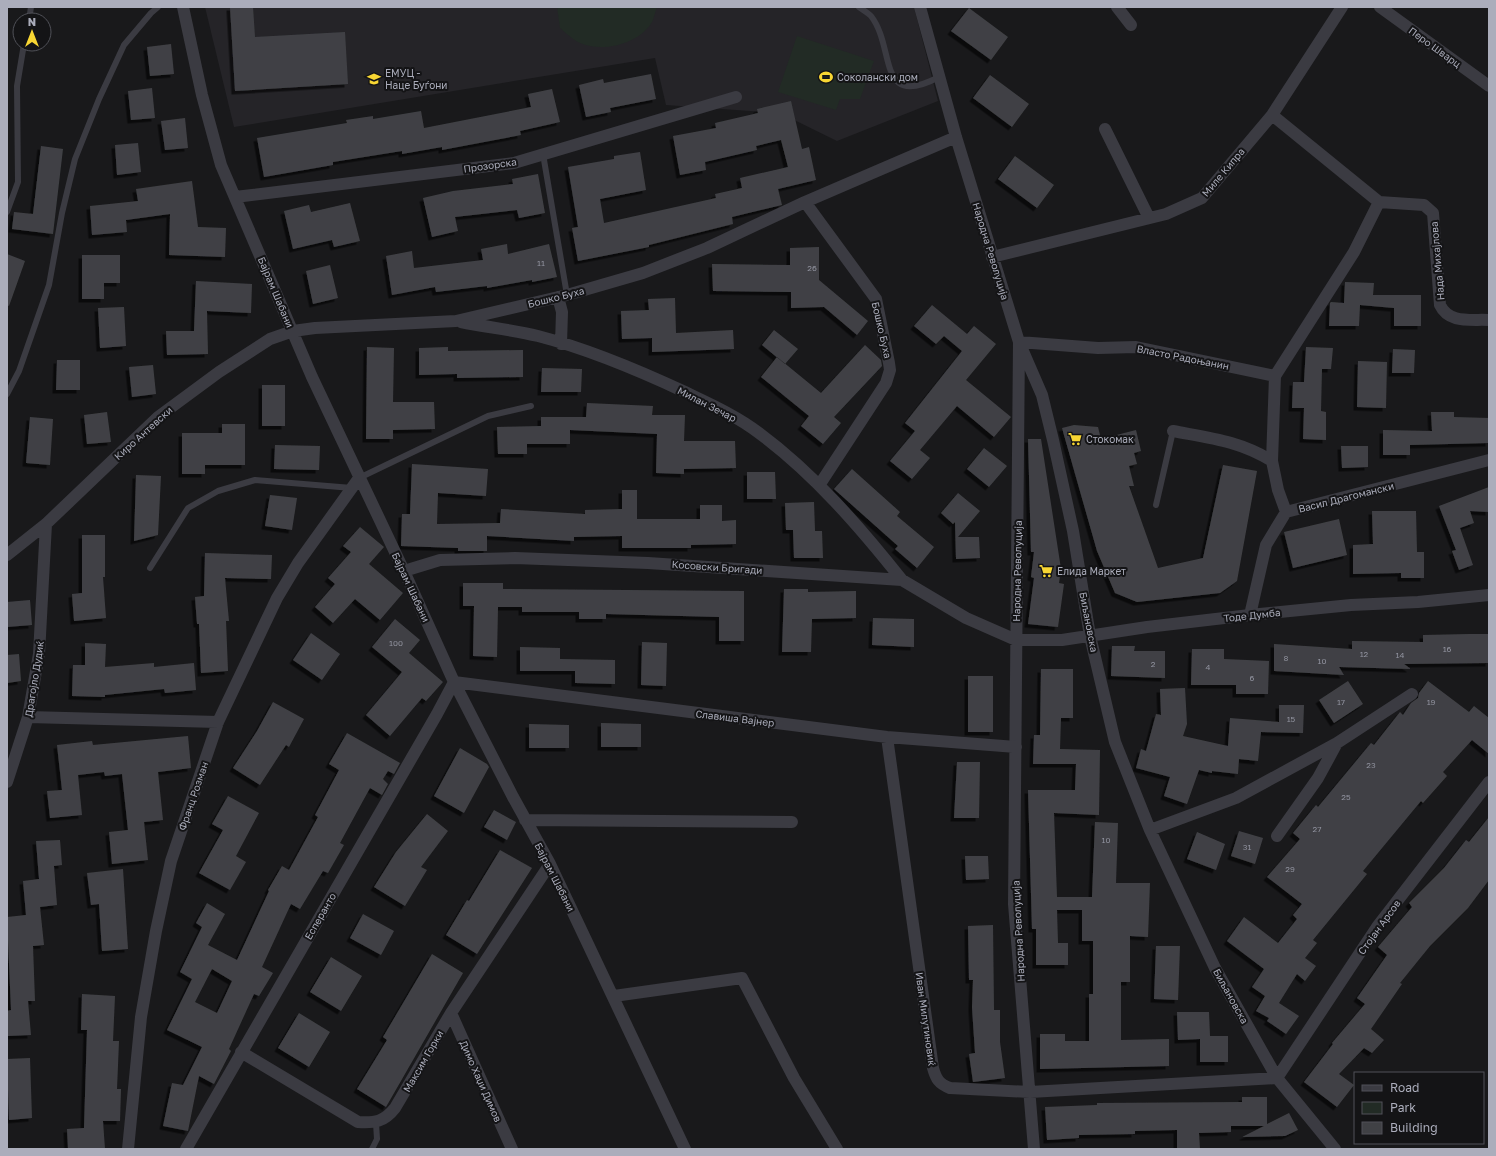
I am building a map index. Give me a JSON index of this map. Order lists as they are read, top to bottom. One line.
{"streets":{"street":["Перо Шварц","Прозорска","Миле Кипра","Народна Револуција","Нада Михајлова","Бајрам Шабани","Бошко Буха","Власто Радоњанин","Милан Зечар","Киро Антевски","Васил Драгомански","Косовски Бригади","Тоде Думба","Биљановска","Драгојло Дудиќ","Славиша Вајнер","Франц Розман","Есперанто","Стојан Арсов","Иван Милутиновиќ","Максим Горки","Димо Хаџи Димов"]},"crossings":[["Прозорска","Бајрам Шабани"],["Миле Кипра","Народна Револуција"],["Народна Револуција","Бошко Буха"],["Народна Револуција","Власто Радоњанин"],["Народна Револуција","Косовски Бригади"],["Народна Револуција","Тоде Думба"],["Народна Револуција","Биљановска"],["Народна Револуција","Славиша Вајнер"],["Народна Револуција","Иван Милутиновиќ"],["Бајрам Шабани","Бошко Буха"],["Бајрам Шабани","Киро Антевски"],["Бајрам Шабани","Косовски Бригади"],["Бајрам Шабани","Славиша Вајнер"],["Бајрам Шабани","Франц Розман"],["Бајрам Шабани","Есперанто"],["Бајрам Шабани","Максим Горки"],["Бошко Буха","Милан Зечар"],["Бошко Буха","Киро Антевски"],["Власто Радоњанин","Биљановска"],["Милан Зечар","Косовски Бригади"],["Киро Антевски","Драгојло Дудиќ"],["Васил Драгомански","Тоде Думба"],["Косовски Бригади","Тоде Думба"],["Тоде Думба","Биљановска"],["Биљановска","Стојан Арсов"],["Биљановска","Иван Милутиновиќ"],["Славиша Вајнер","Есперанто"],["Славиша Вајнер","Иван Милутиновиќ"],["Стојан Арсов","Иван Милутиновиќ"],["Максим Горки","Димо Хаџи Димов"]],"places":{"sports":["Соколански дом"],"school or university":["ЕМУЦ - Наце Буѓони"],"supermarket":["Стокомак","Елида Маркет"]},"house_numbers":["11","26","100","16","12","14","8","10","2","4","6","17","19","15","23","25","27","10","31","29"],"legend":["Road","Park","Building"],"north":"top"}
